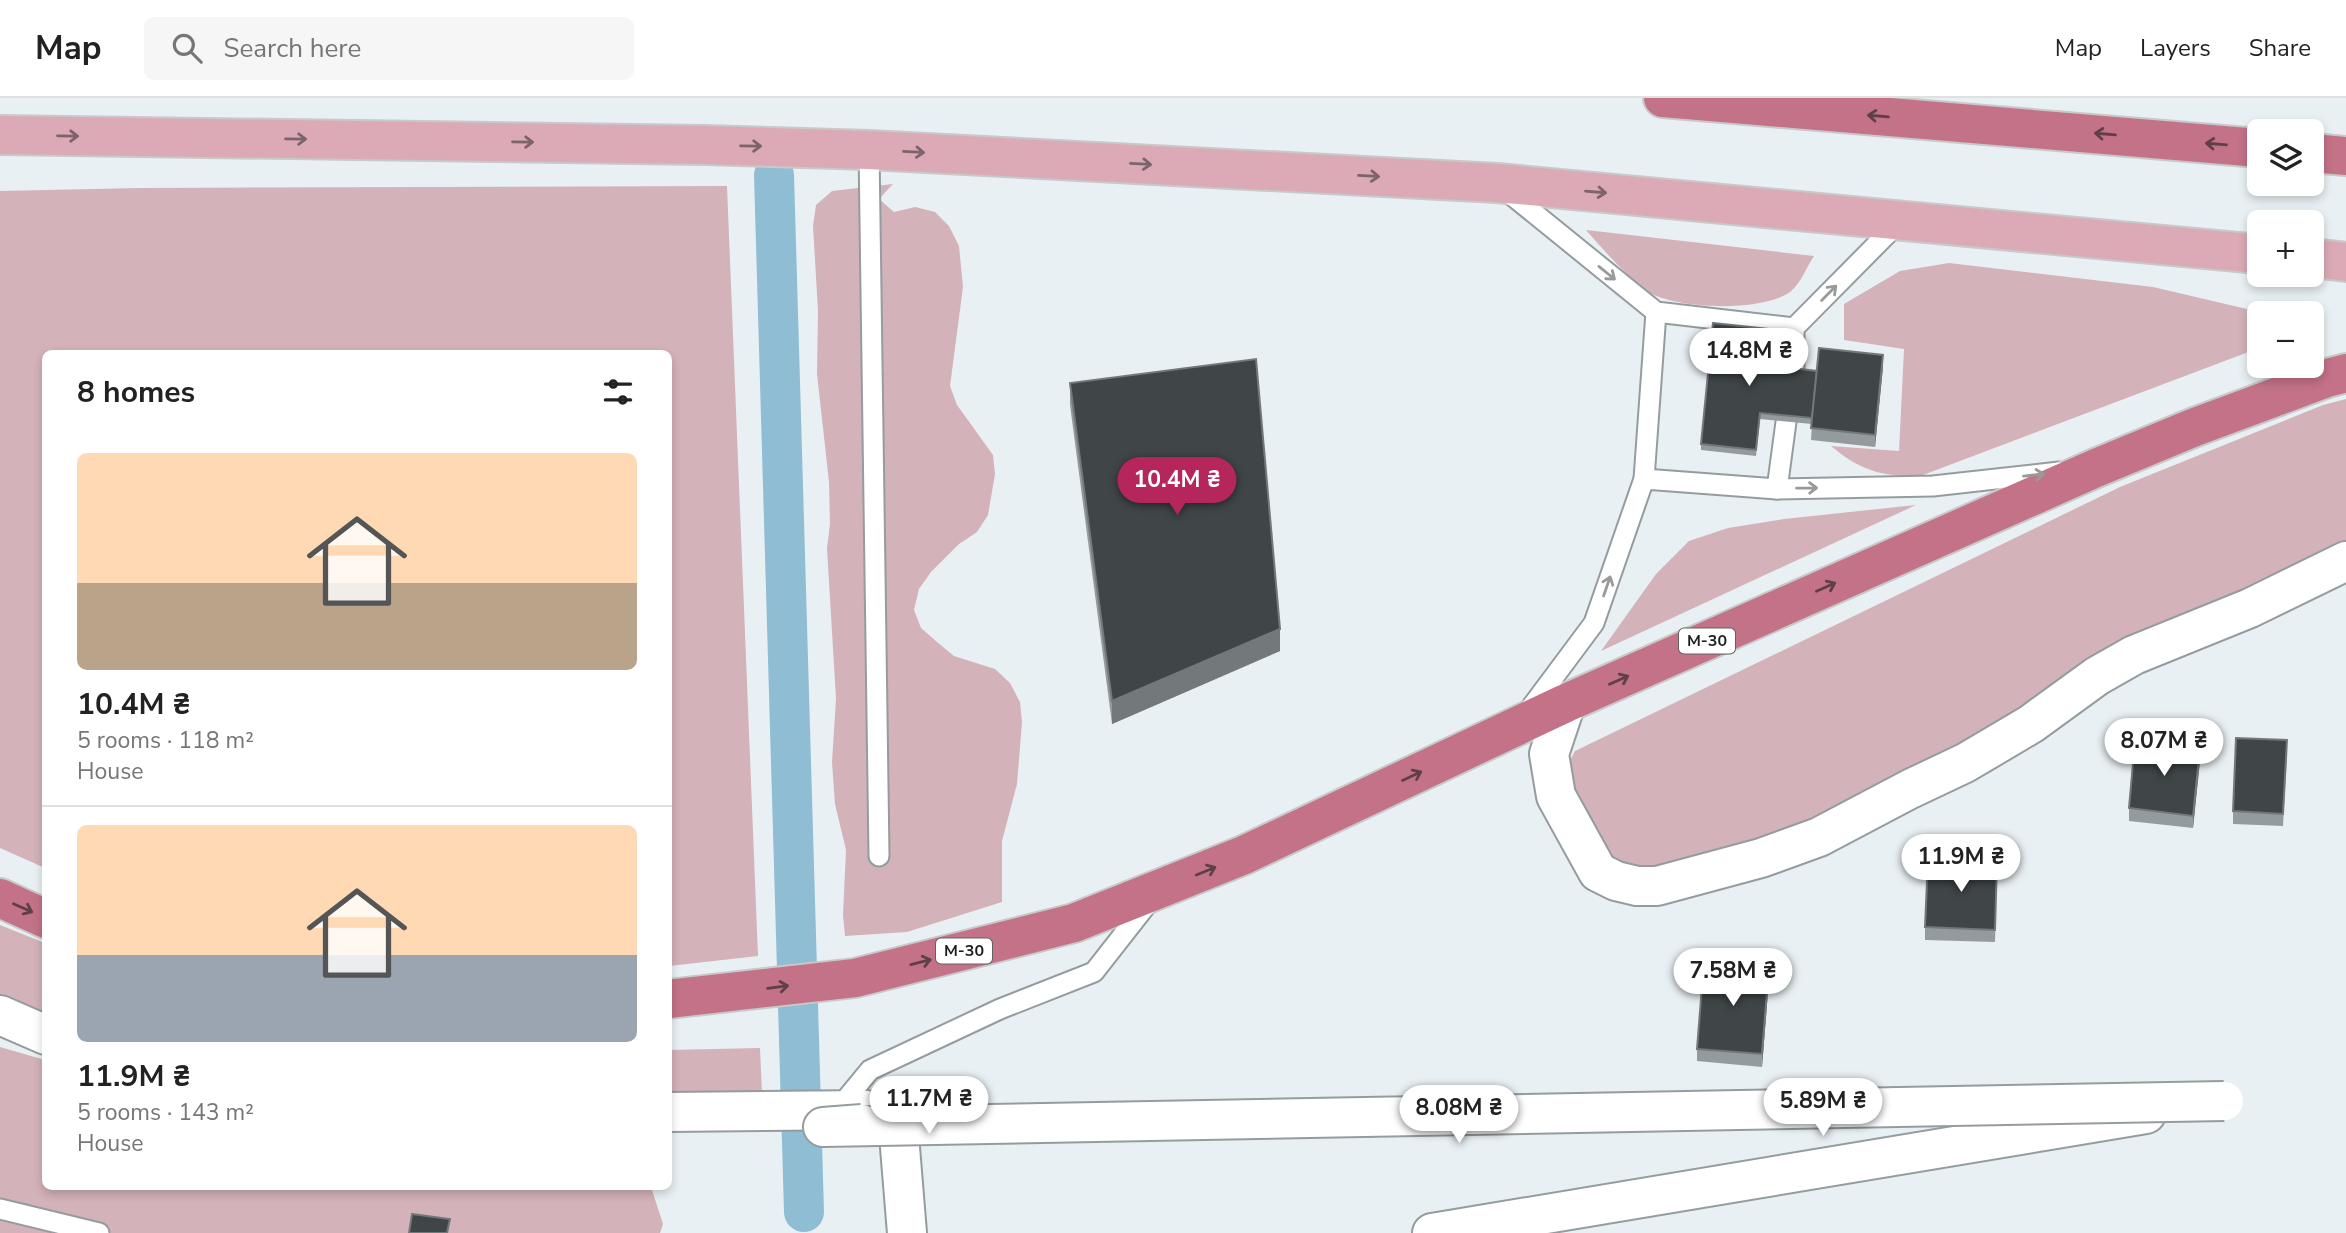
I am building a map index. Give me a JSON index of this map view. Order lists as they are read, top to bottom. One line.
{"streets":{"highway":["М-30"]},"page":{"header":"Map","search":"Search here","nav":["Map","Layers","Share"],"map_buttons":["+","−"],"price":["14.8M ₴","10.4M ₴","8.07M ₴","11.9M ₴","7.58M ₴","11.7M ₴","5.89M ₴","8.08M ₴"],"heading":"8 homes","list":[{"name":"10.4M ₴","note":"5 rooms · 118 m² · House"},{"name":"11.9M ₴","note":"5 rooms · 143 m² · House"}]}}
